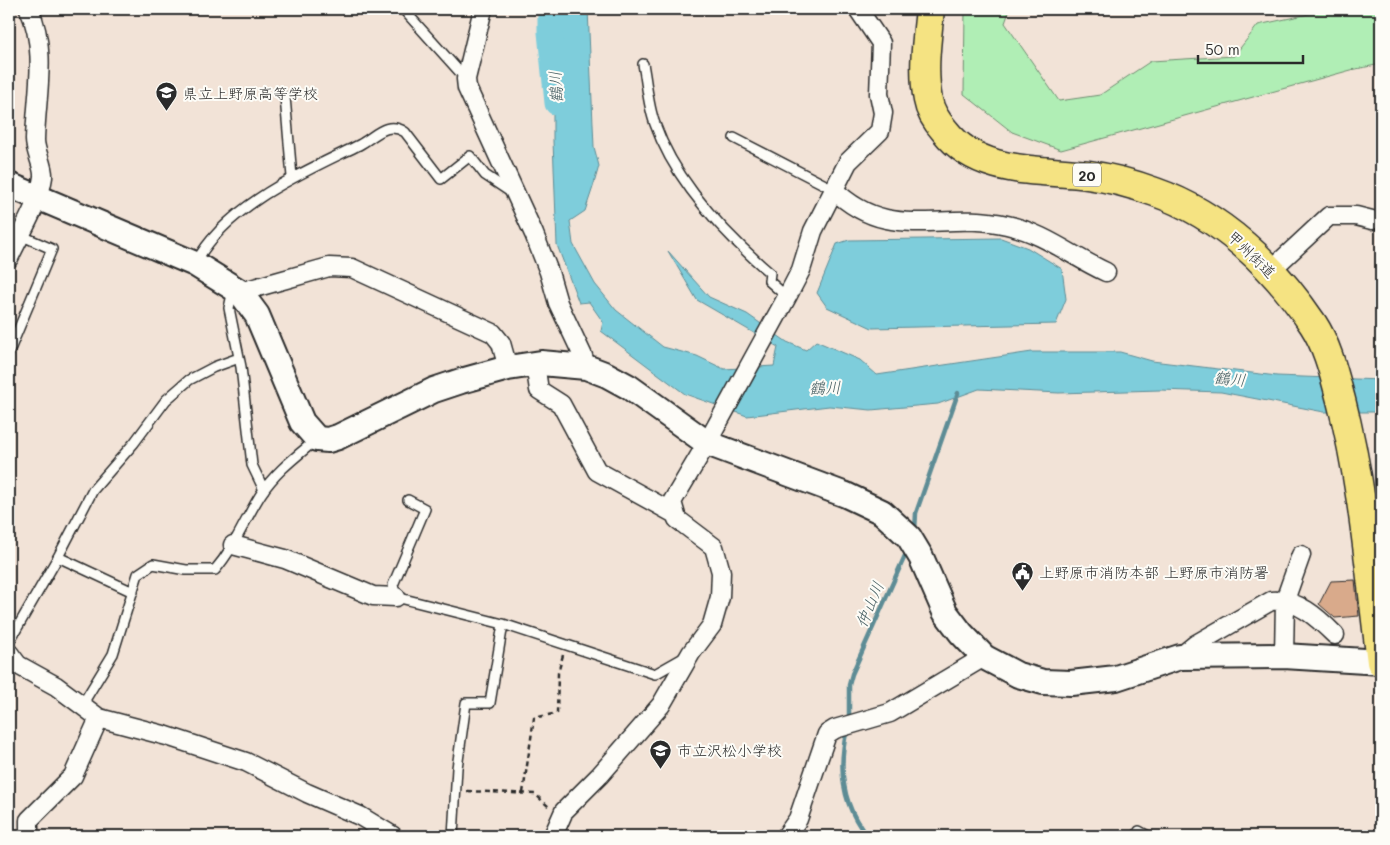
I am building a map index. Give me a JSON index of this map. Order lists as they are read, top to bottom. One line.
{"streets":{"highway":["20","甲州街道"]},"water":["鶴川","仲山川"],"places":{"school or university":["県立上野原高等学校","市立沢松小学校"],"public building":["上野原市消防本部 上野原市消防署"]},"scale_bar":"50 m"}
